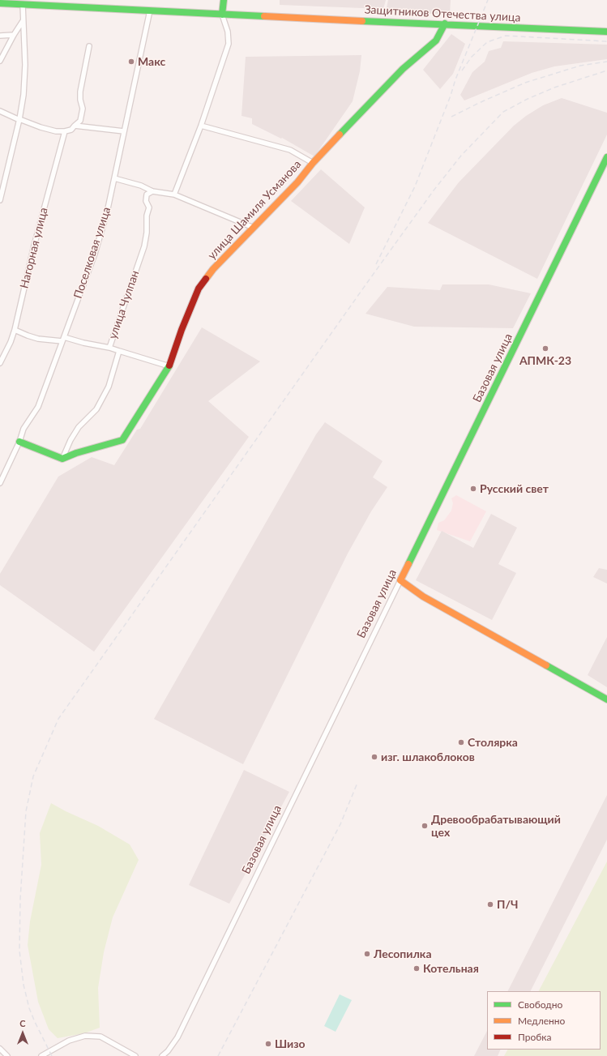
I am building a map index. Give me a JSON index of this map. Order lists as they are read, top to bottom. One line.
{"streets":{"main road":["Защитников Отечества улица","улица Шамиля Усманова","Базовая улица"],"street":["Нагорная улица","Поселковая улица","улица Чулпан"]},"crossings":[["Защитников Отечества улица","улица Шамиля Усманова"],["Защитников Отечества улица","Поселковая улица"],["улица Шамиля Усманова","улица Чулпан"]],"places":["Макс","АПМК-23","Русский свет","Столярка","изг. шлакоблоков","Древообрабатывающий цех","П/Ч","Лесопилка","Котельная","Шизо"],"legend":["Свободно","Медленно","Пробка"],"north":"top"}
